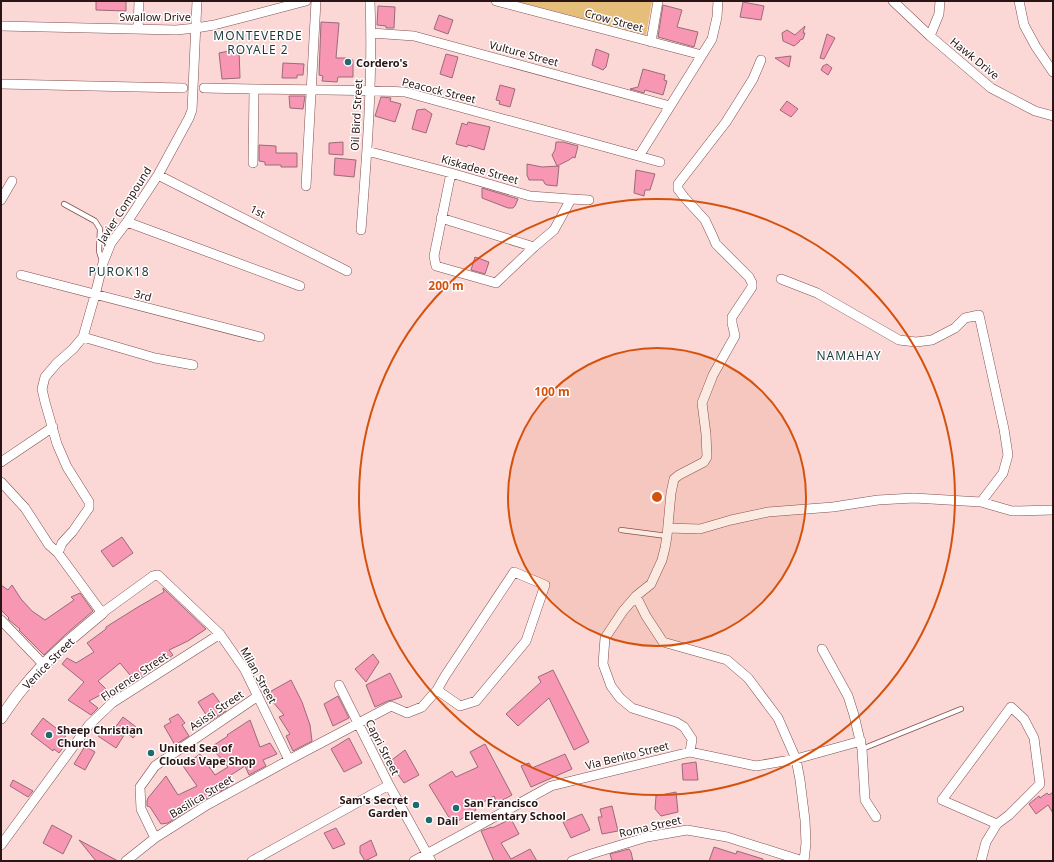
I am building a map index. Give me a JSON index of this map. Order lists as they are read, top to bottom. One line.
{"streets":{"street":["Swallow Drive","Crow Street","Vulture Street","Hawk Drive","Peacock Street","Oil Bird Street","Kiskadee Street","Javier Compound","1st","3rd","Venice Street","Milan Street","Florence Street","Asissi Street","Capri Street","Via Benito Street","Basilica Street","Roma Street"]},"crossings":[["Swallow Drive","Javier Compound"],["Vulture Street","Oil Bird Street"],["Peacock Street","Oil Bird Street"],["Oil Bird Street","Kiskadee Street"],["Javier Compound","1st"],["Javier Compound","3rd"],["Venice Street","Milan Street"],["Milan Street","Florence Street"],["Milan Street","Asissi Street"],["Milan Street","Basilica Street"],["Asissi Street","Basilica Street"],["Capri Street","Via Benito Street"],["Capri Street","Basilica Street"]],"districts":["MONTEVERDE ROYALE 2","PUROK18","NAMAHAY"],"places":["Cordero's","Sheep Christian Church","United Sea of Clouds Vape Shop","Sam's Secret Garden","San Francisco Elementary School","Dali"],"rings":["200 m","100 m"]}
